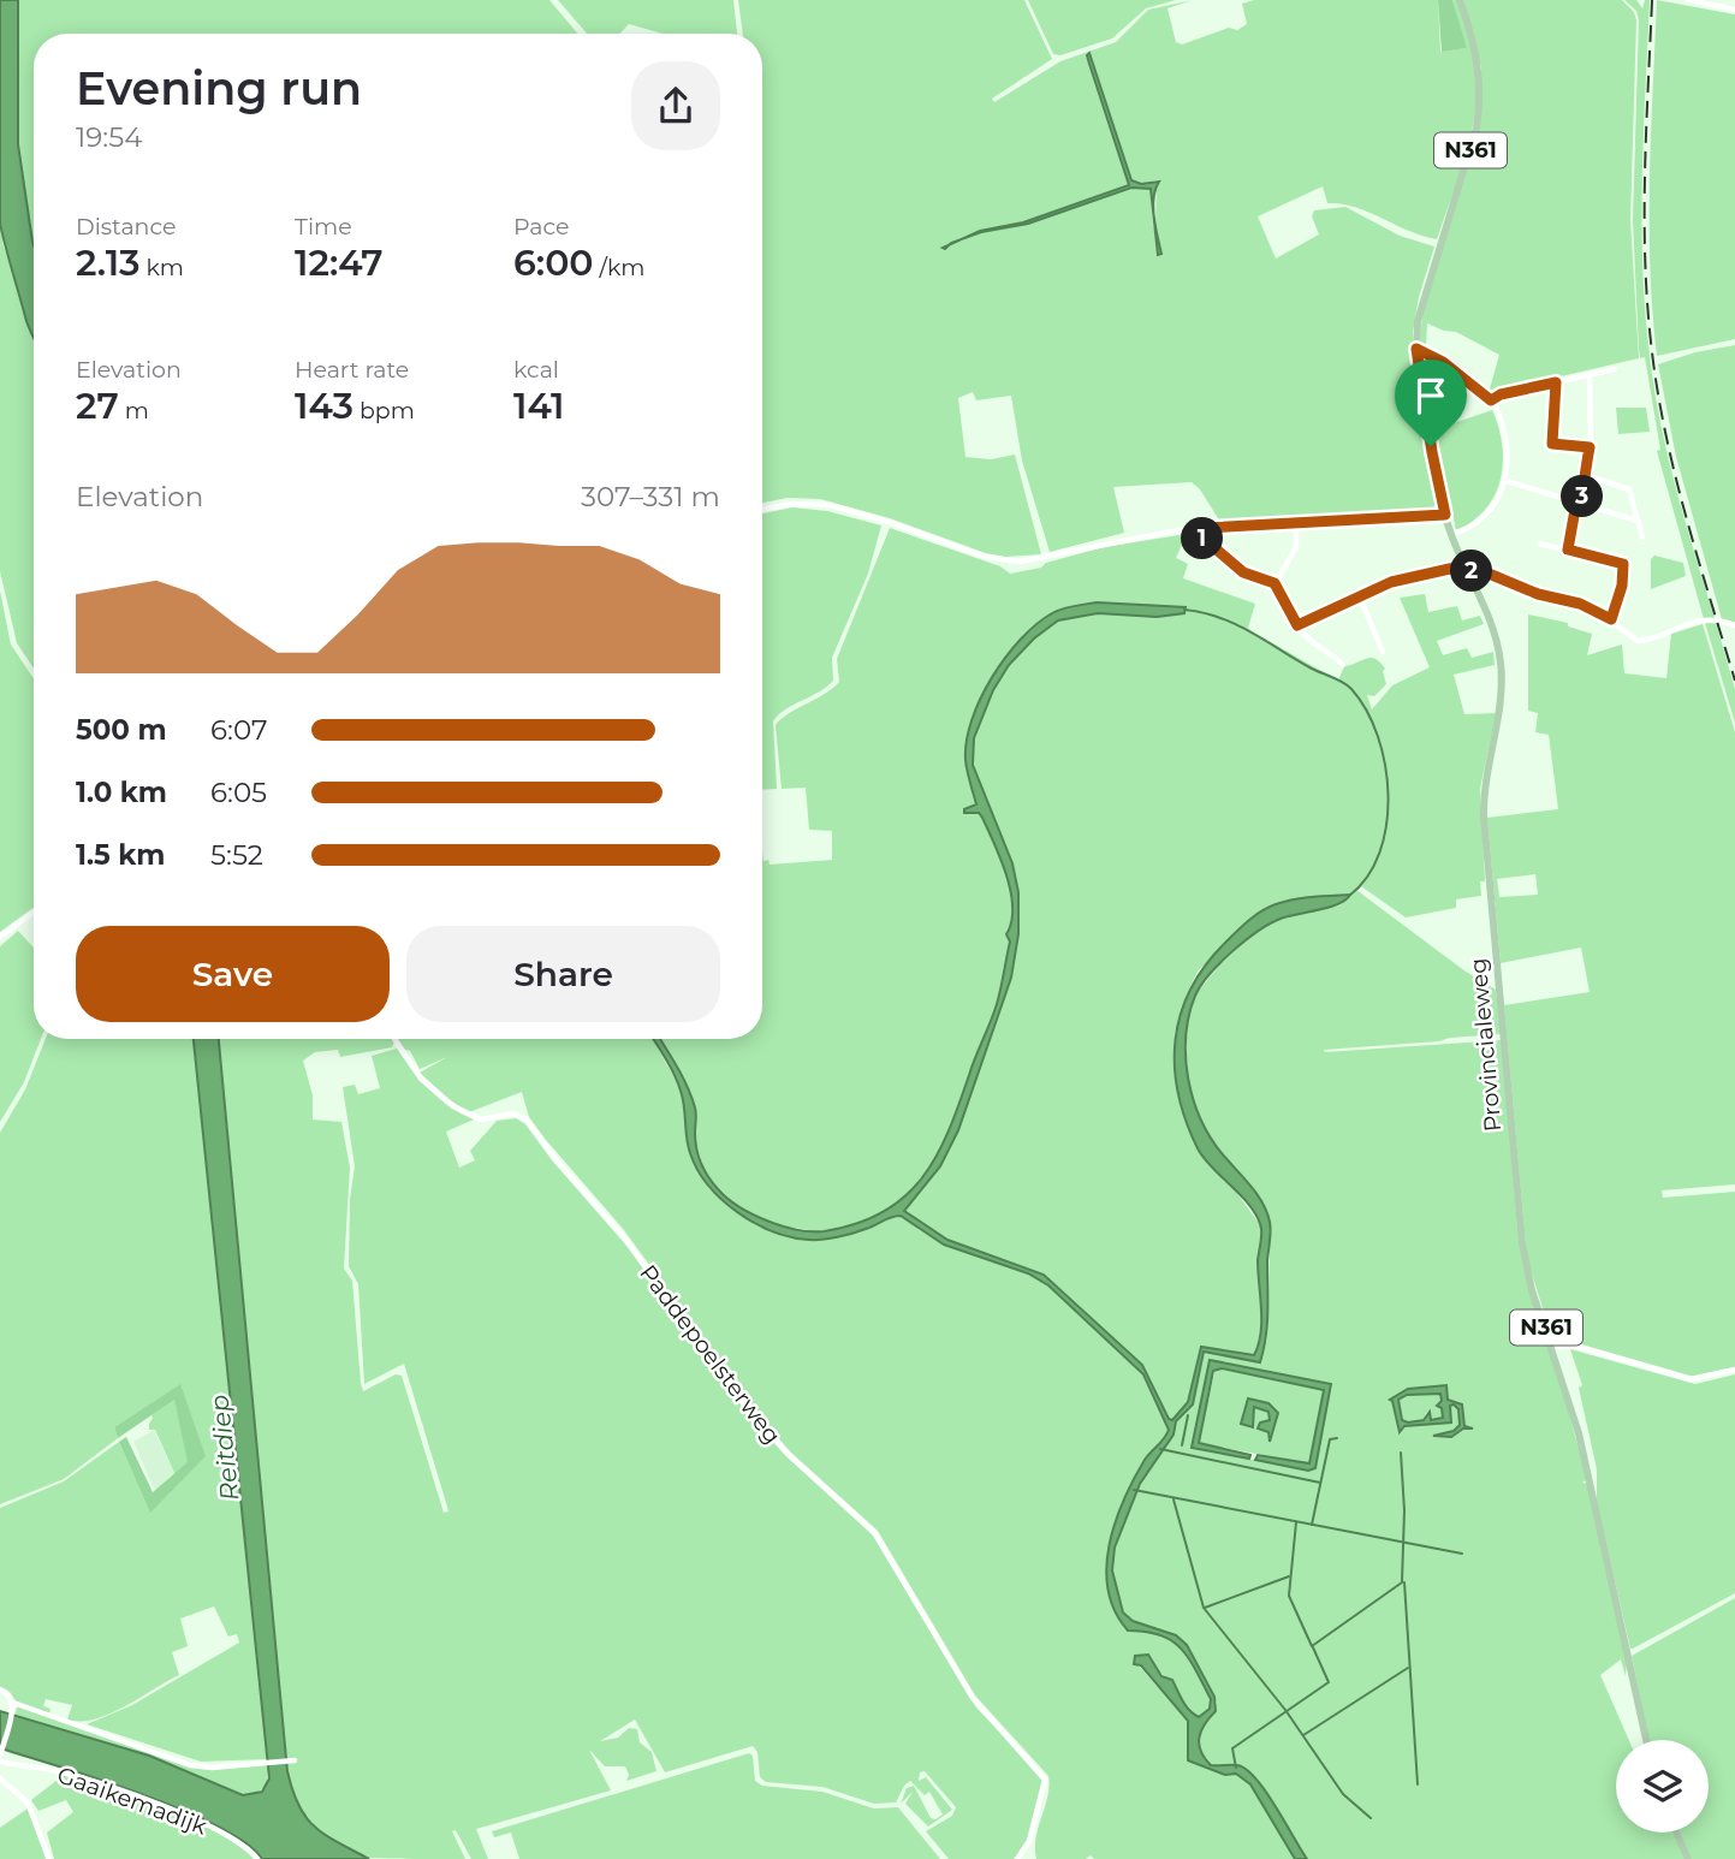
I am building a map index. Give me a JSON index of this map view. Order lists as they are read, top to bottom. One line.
{"streets":{"main road":["N361","Provincialeweg"],"street":["Paddepoelsterweg","Gaaikemadijk"]},"water":["Reitdiep"],"page":{"heading":["Evening run","19:54"],"stats":[["Distance","2.13 km"],["Time","12:47"],["Pace","6:00 /km"],["Elevation","27 m"],["Heart rate","143 bpm"],["kcal","141"]],"chart":["Elevation","307–331 m"],"pins":["3","1","2"],"list":[{"name":"500 m","note":"6:07"},{"name":"1.0 km","note":"6:05"},{"name":"1.5 km","note":"5:52"}],"buttons":["Save","Share"]}}
